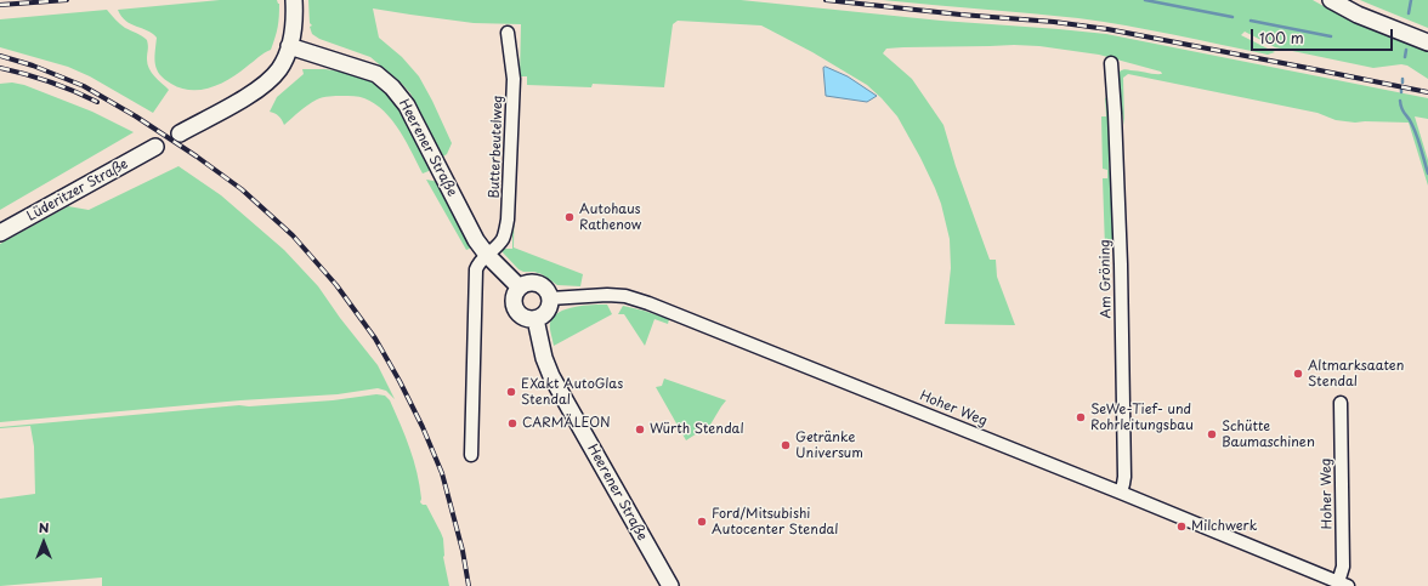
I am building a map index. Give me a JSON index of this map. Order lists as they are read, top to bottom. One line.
{"streets":{"main road":["Heerener Straße","Lüderitzer Straße"],"street":["Butterbeutelweg","Am Gröning","Hoher Weg"]},"crossings":[["Butterbeutelweg","Heerener Straße"],["Heerener Straße","Hoher Weg"],["Am Gröning","Hoher Weg"]],"places":["Autohaus Rathenow","Altmarksaaten Stendal","EXakt AutoGlas Stendal","SeWe-Tief- und Rohrleitungsbau","CARMÄLEON","Würth Stendal","Schütte Baumaschinen","Getränke Universum","Ford/Mitsubishi Autocenter Stendal","Milchwerk"],"scale_bar":"100 m","north":"top"}
